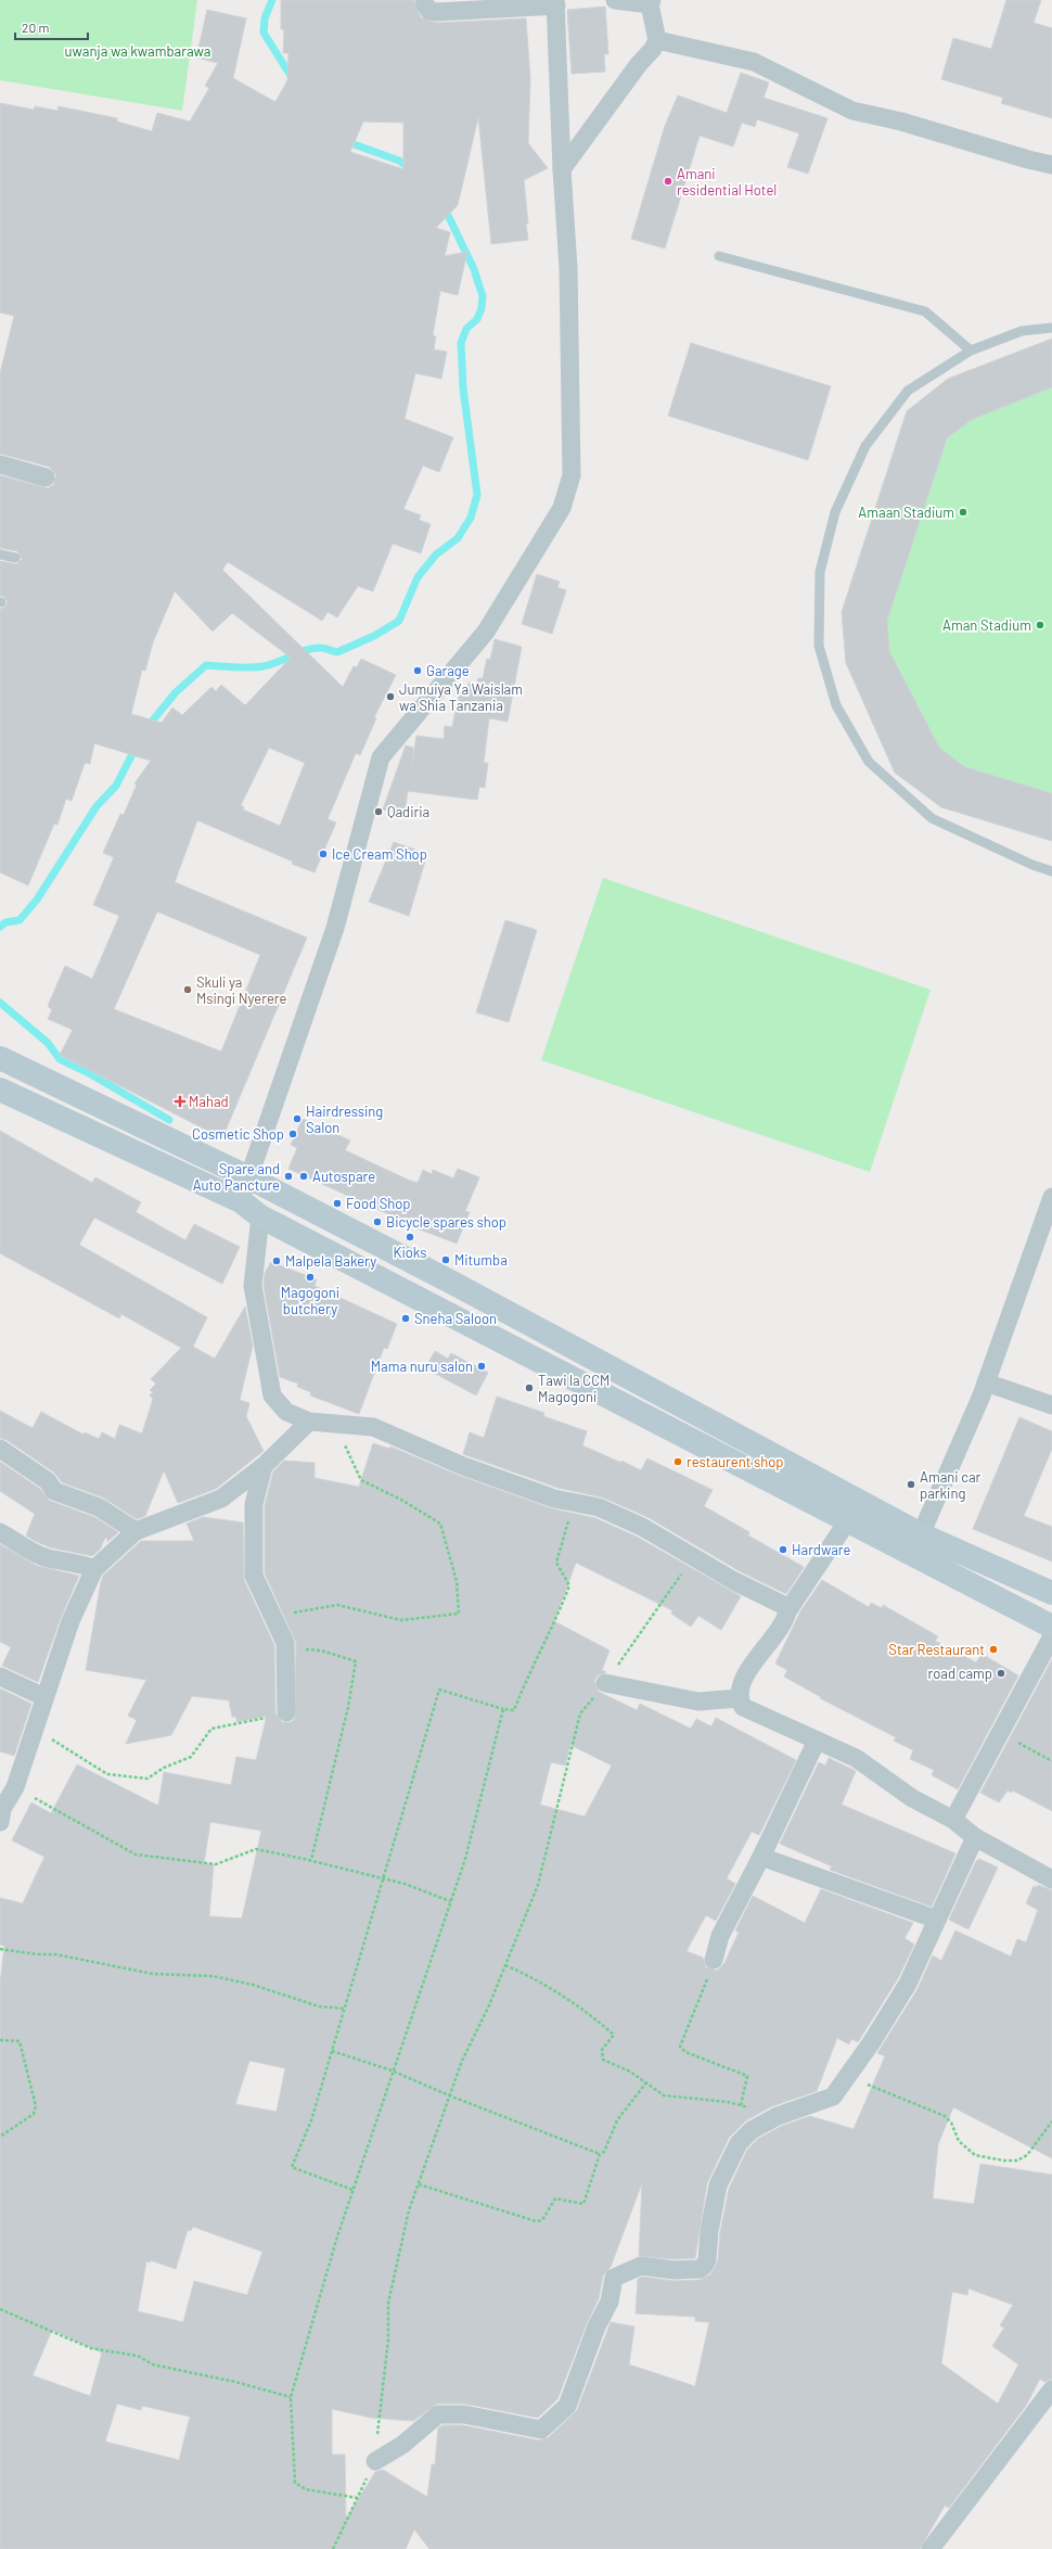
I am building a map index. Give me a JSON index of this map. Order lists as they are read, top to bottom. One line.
{"parks":["uwanja wa kwambarawa"],"places":{"other":["Amani residential Hotel","Amaan Stadium","Aman Stadium","Garage","Jumuiya Ya Waislam wa Shia Tanzania","Qadiria","Ice Cream Shop","Skuli ya Msingi Nyerere","Hairdressing Salon","Cosmetic Shop","Spare and Auto Pancture","Autospare","Food Shop","Bicycle spares shop","Kioks","Mitumba","Malpela Bakery","Magogoni butchery","Sneha Saloon","Mama nuru salon","Tawi la CCM Magogoni","restaurent shop","Amani car parking","Hardware","Star Restaurant","road camp"],"health":["Mahad"]},"scale_bar":"20 m"}
